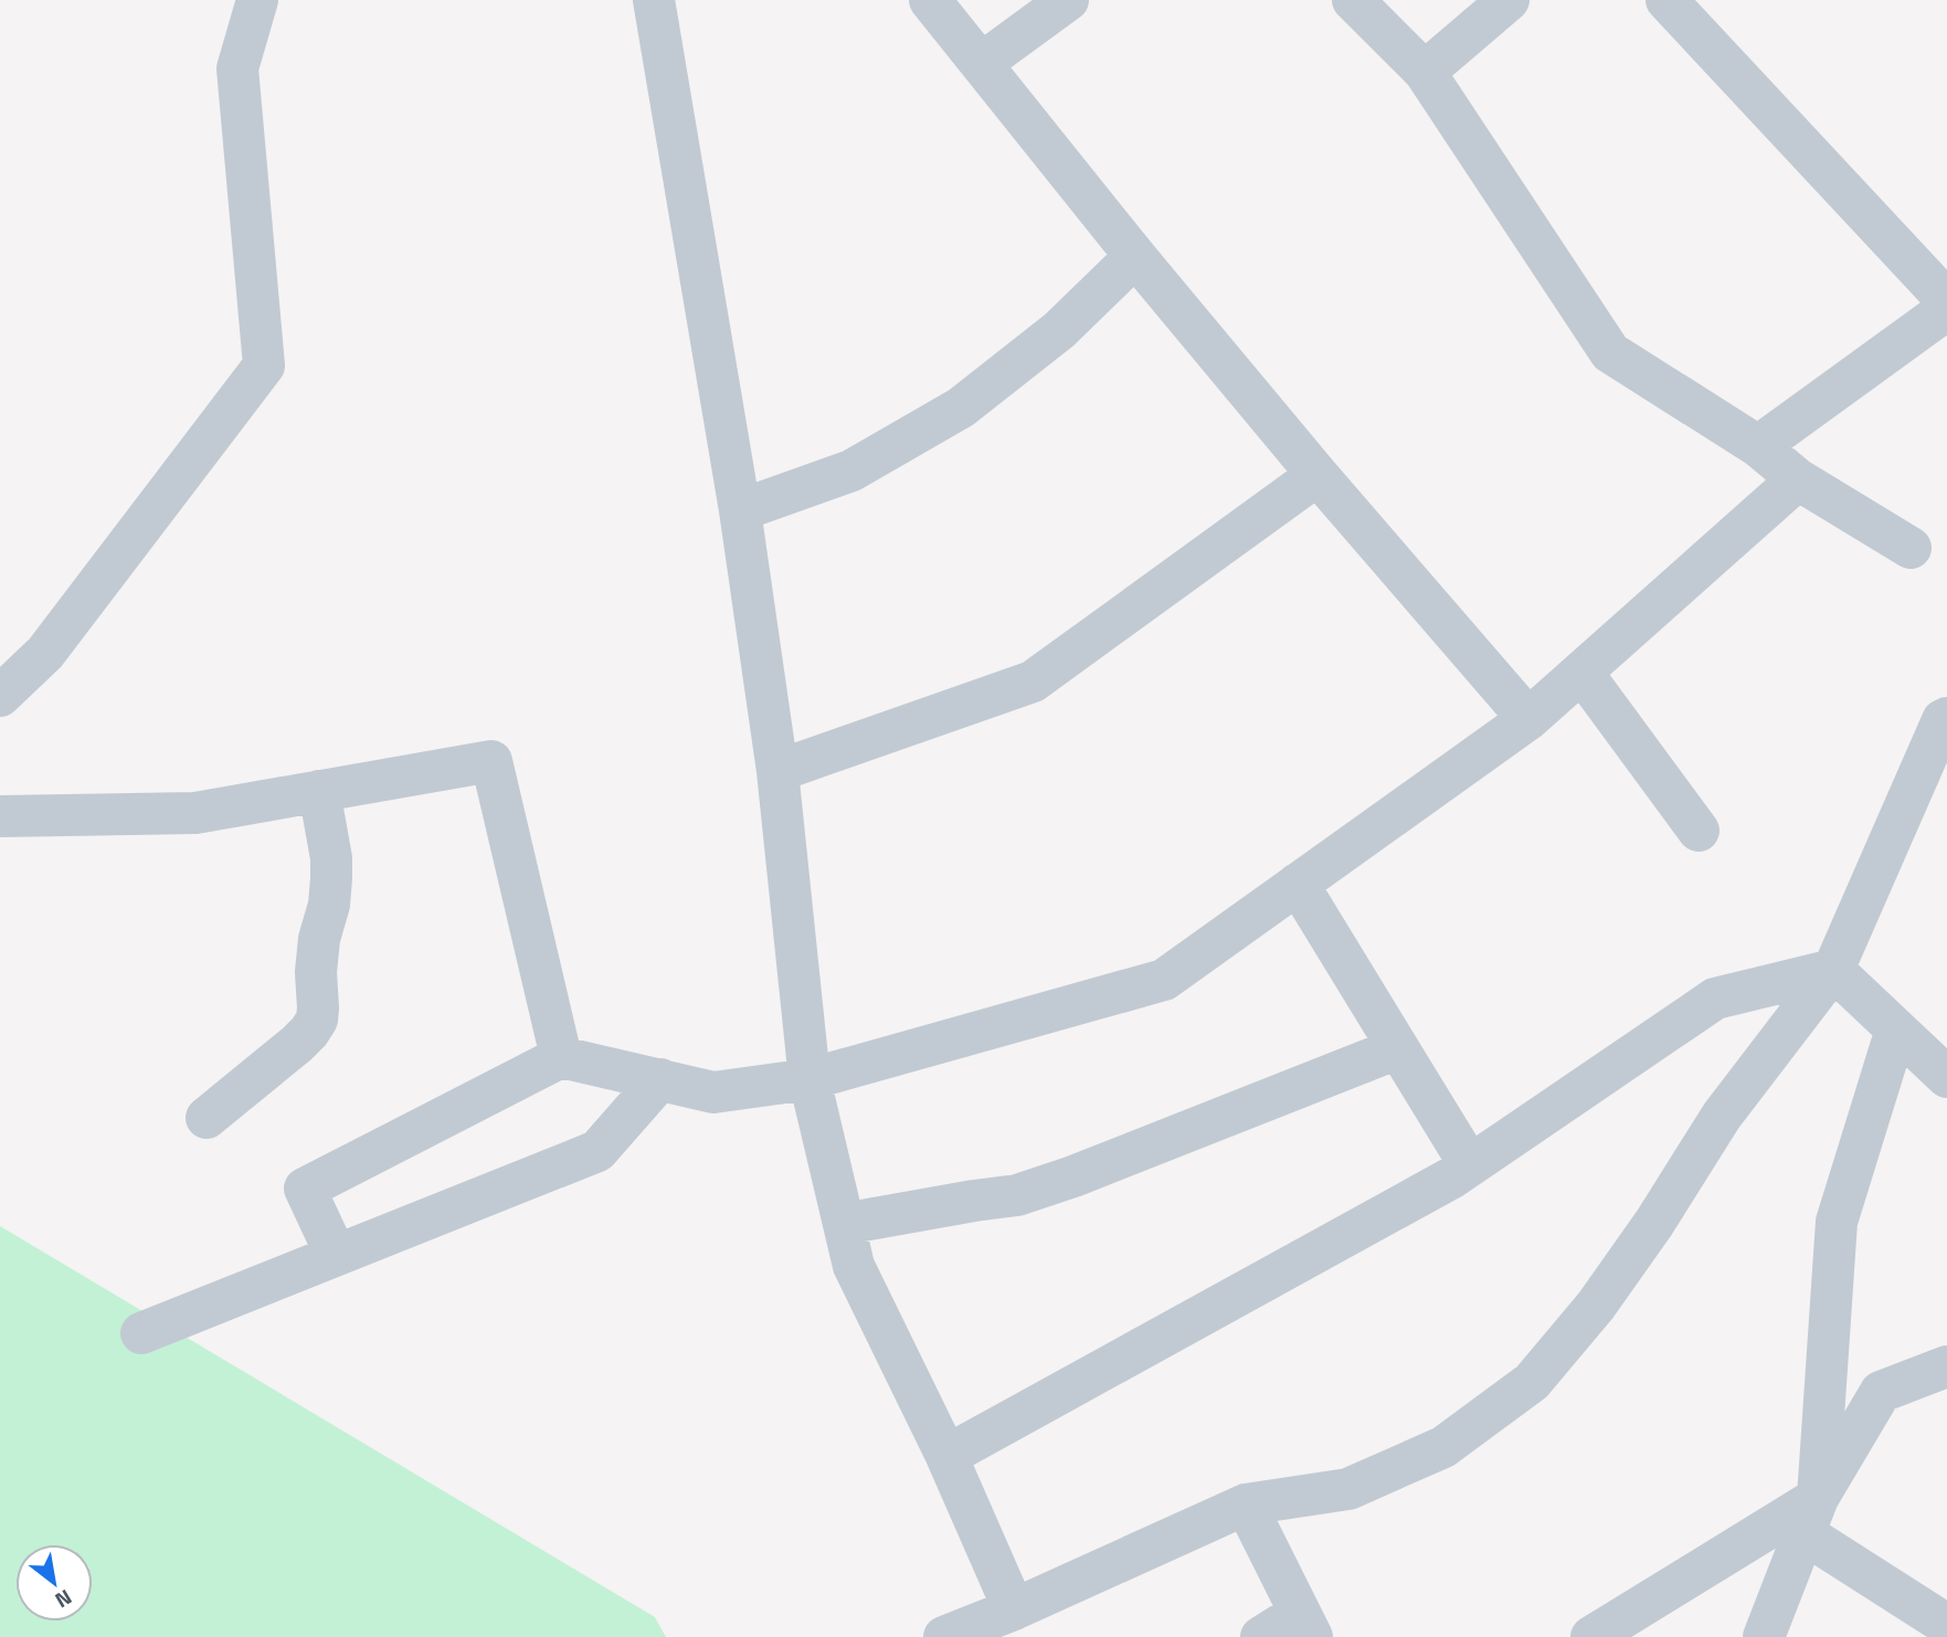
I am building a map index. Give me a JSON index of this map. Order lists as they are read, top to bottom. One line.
{"north":"bottom right"}
